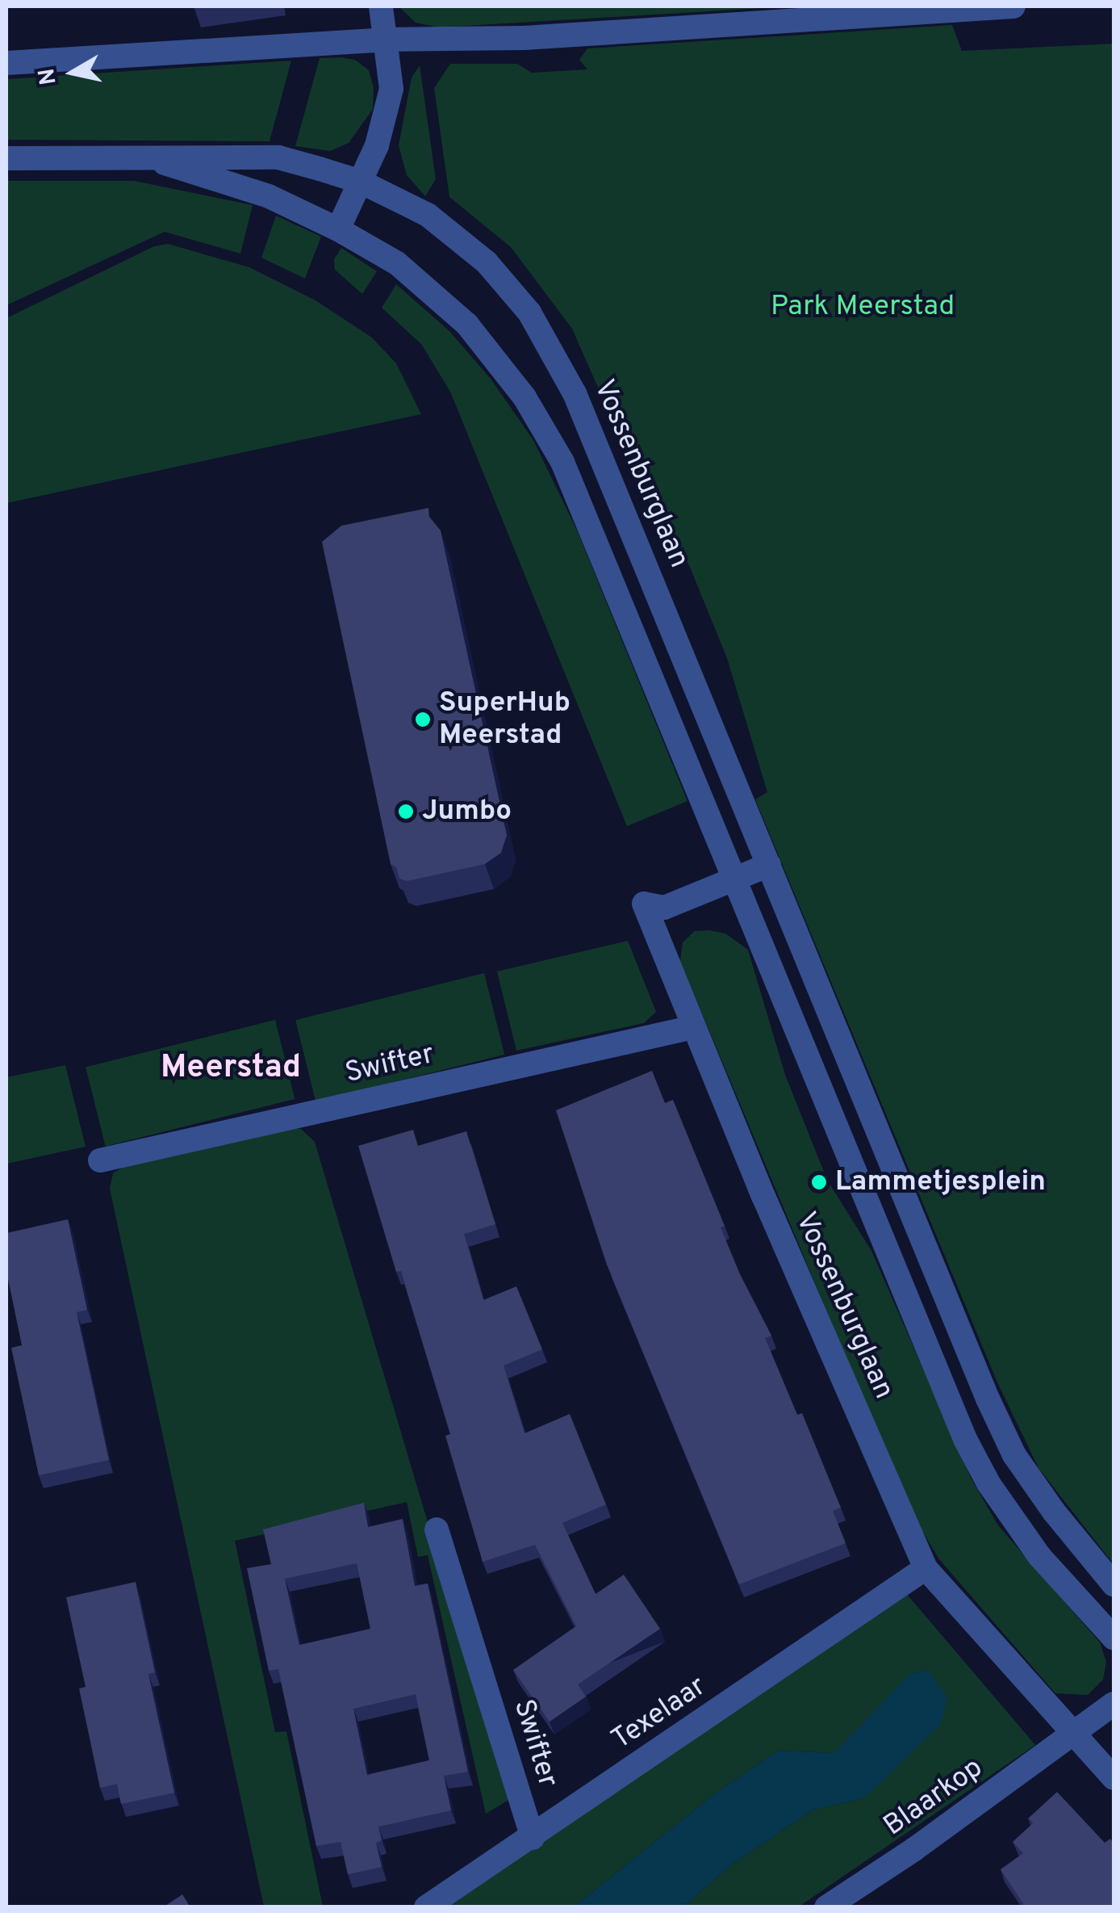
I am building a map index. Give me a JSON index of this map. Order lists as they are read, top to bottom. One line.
{"streets":{"street":["Vossenburglaan","Swifter","Texelaar","Blaarkop"]},"crossings":[["Vossenburglaan","Swifter"],["Vossenburglaan","Texelaar"],["Vossenburglaan","Blaarkop"],["Swifter","Texelaar"]],"districts":["Meerstad"],"parks":["Park Meerstad"],"places":["SuperHub Meerstad","Jumbo","Lammetjesplein"],"north":"left"}
